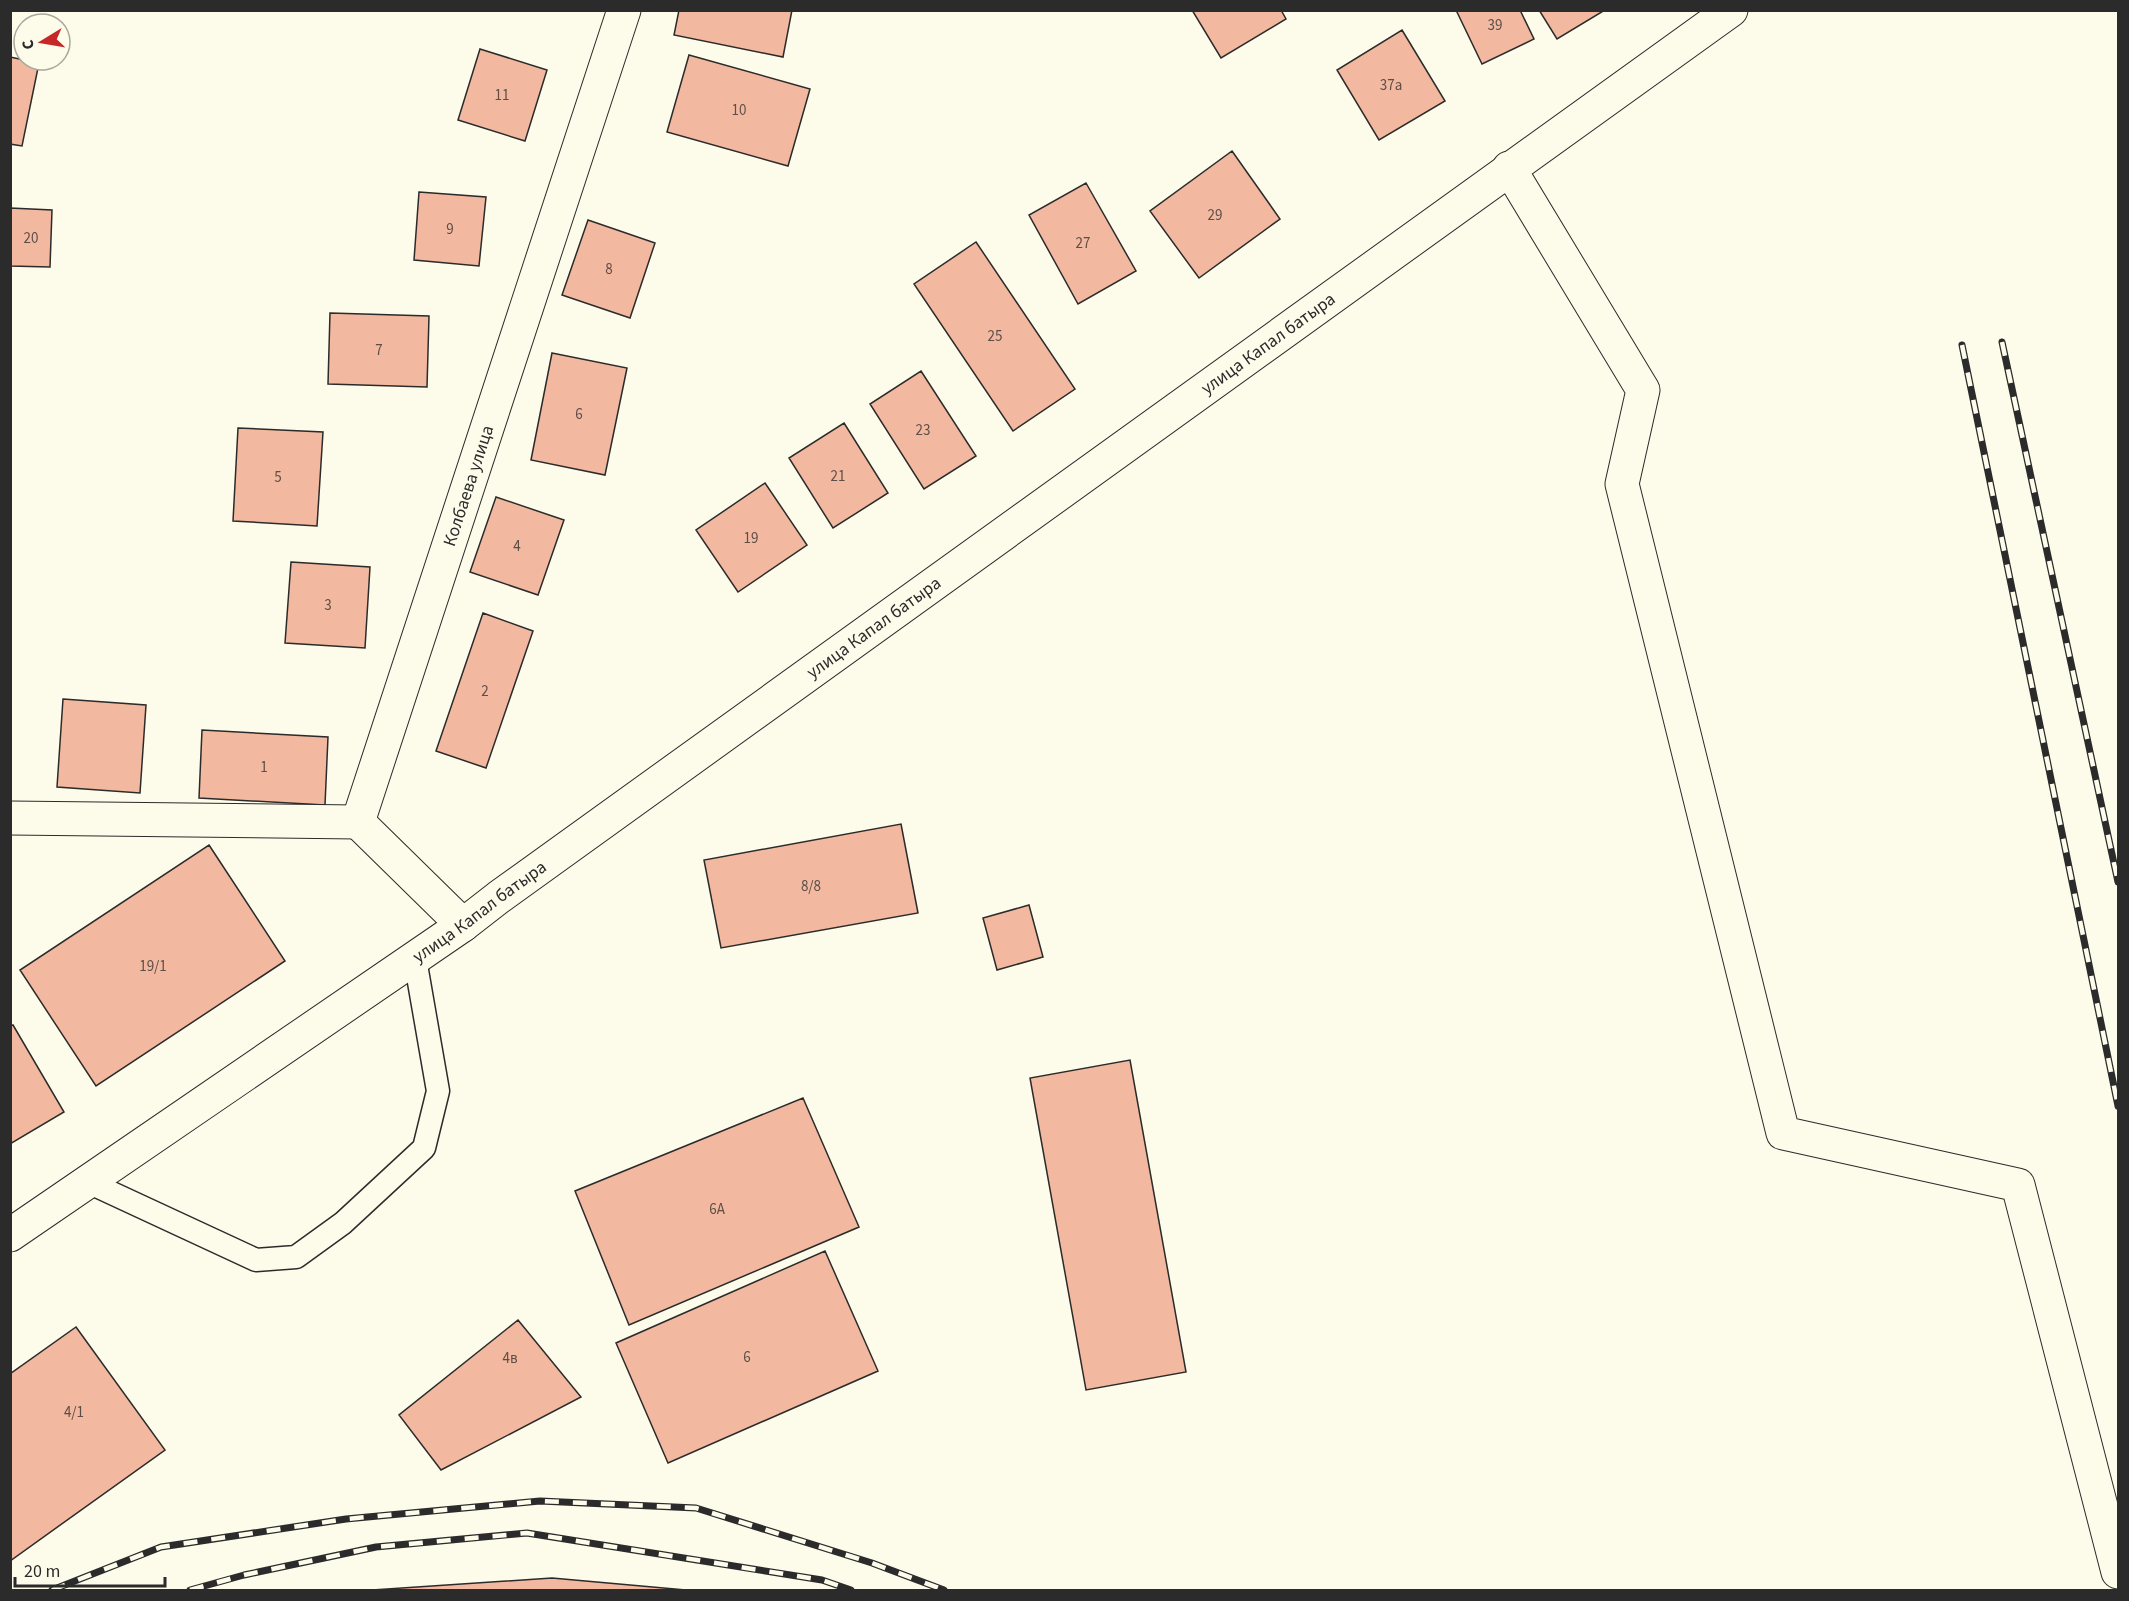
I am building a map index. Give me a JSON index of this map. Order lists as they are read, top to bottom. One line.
{"streets":{"street":["улица Капал батыра","Колбаева улица"]},"house_numbers":["39","37а","11","10","29","9","20","27","8","25","7","6","23","21","5","19","4","3","2","1","8/8","19/1","6А","6","4в","4/1"],"scale_bar":"20 m","north":"left"}
